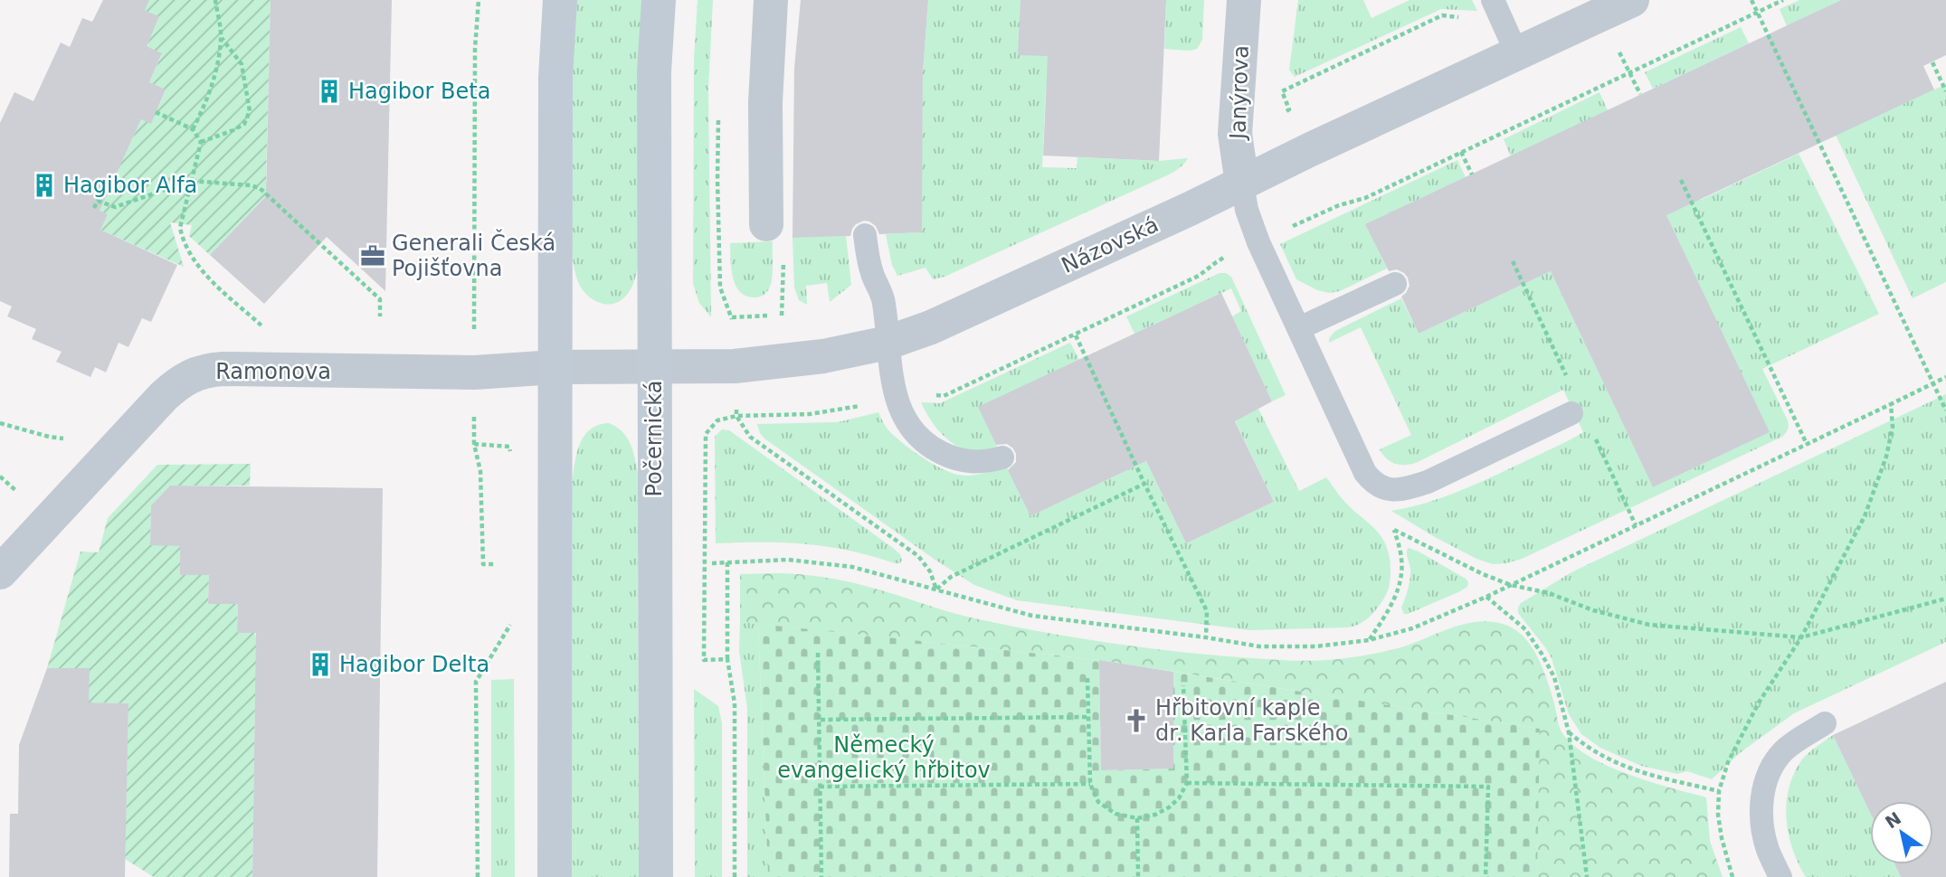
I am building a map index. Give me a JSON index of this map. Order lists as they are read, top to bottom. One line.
{"streets":{"street":["Janýrova","Názovská","Ramonova","Počernická"]},"crossings":[["Janýrova","Názovská"],["Názovská","Ramonova"],["Názovská","Počernická"]],"parks":["Německý evangelický hřbitov"],"places":{"building":["Hagibor Beta","Hagibor Alfa","Hagibor Delta"],"office":["Generali Česká Pojišťovna"],"church":["Hřbitovní kaple dr. Karla Farského"]},"north":"top left"}
